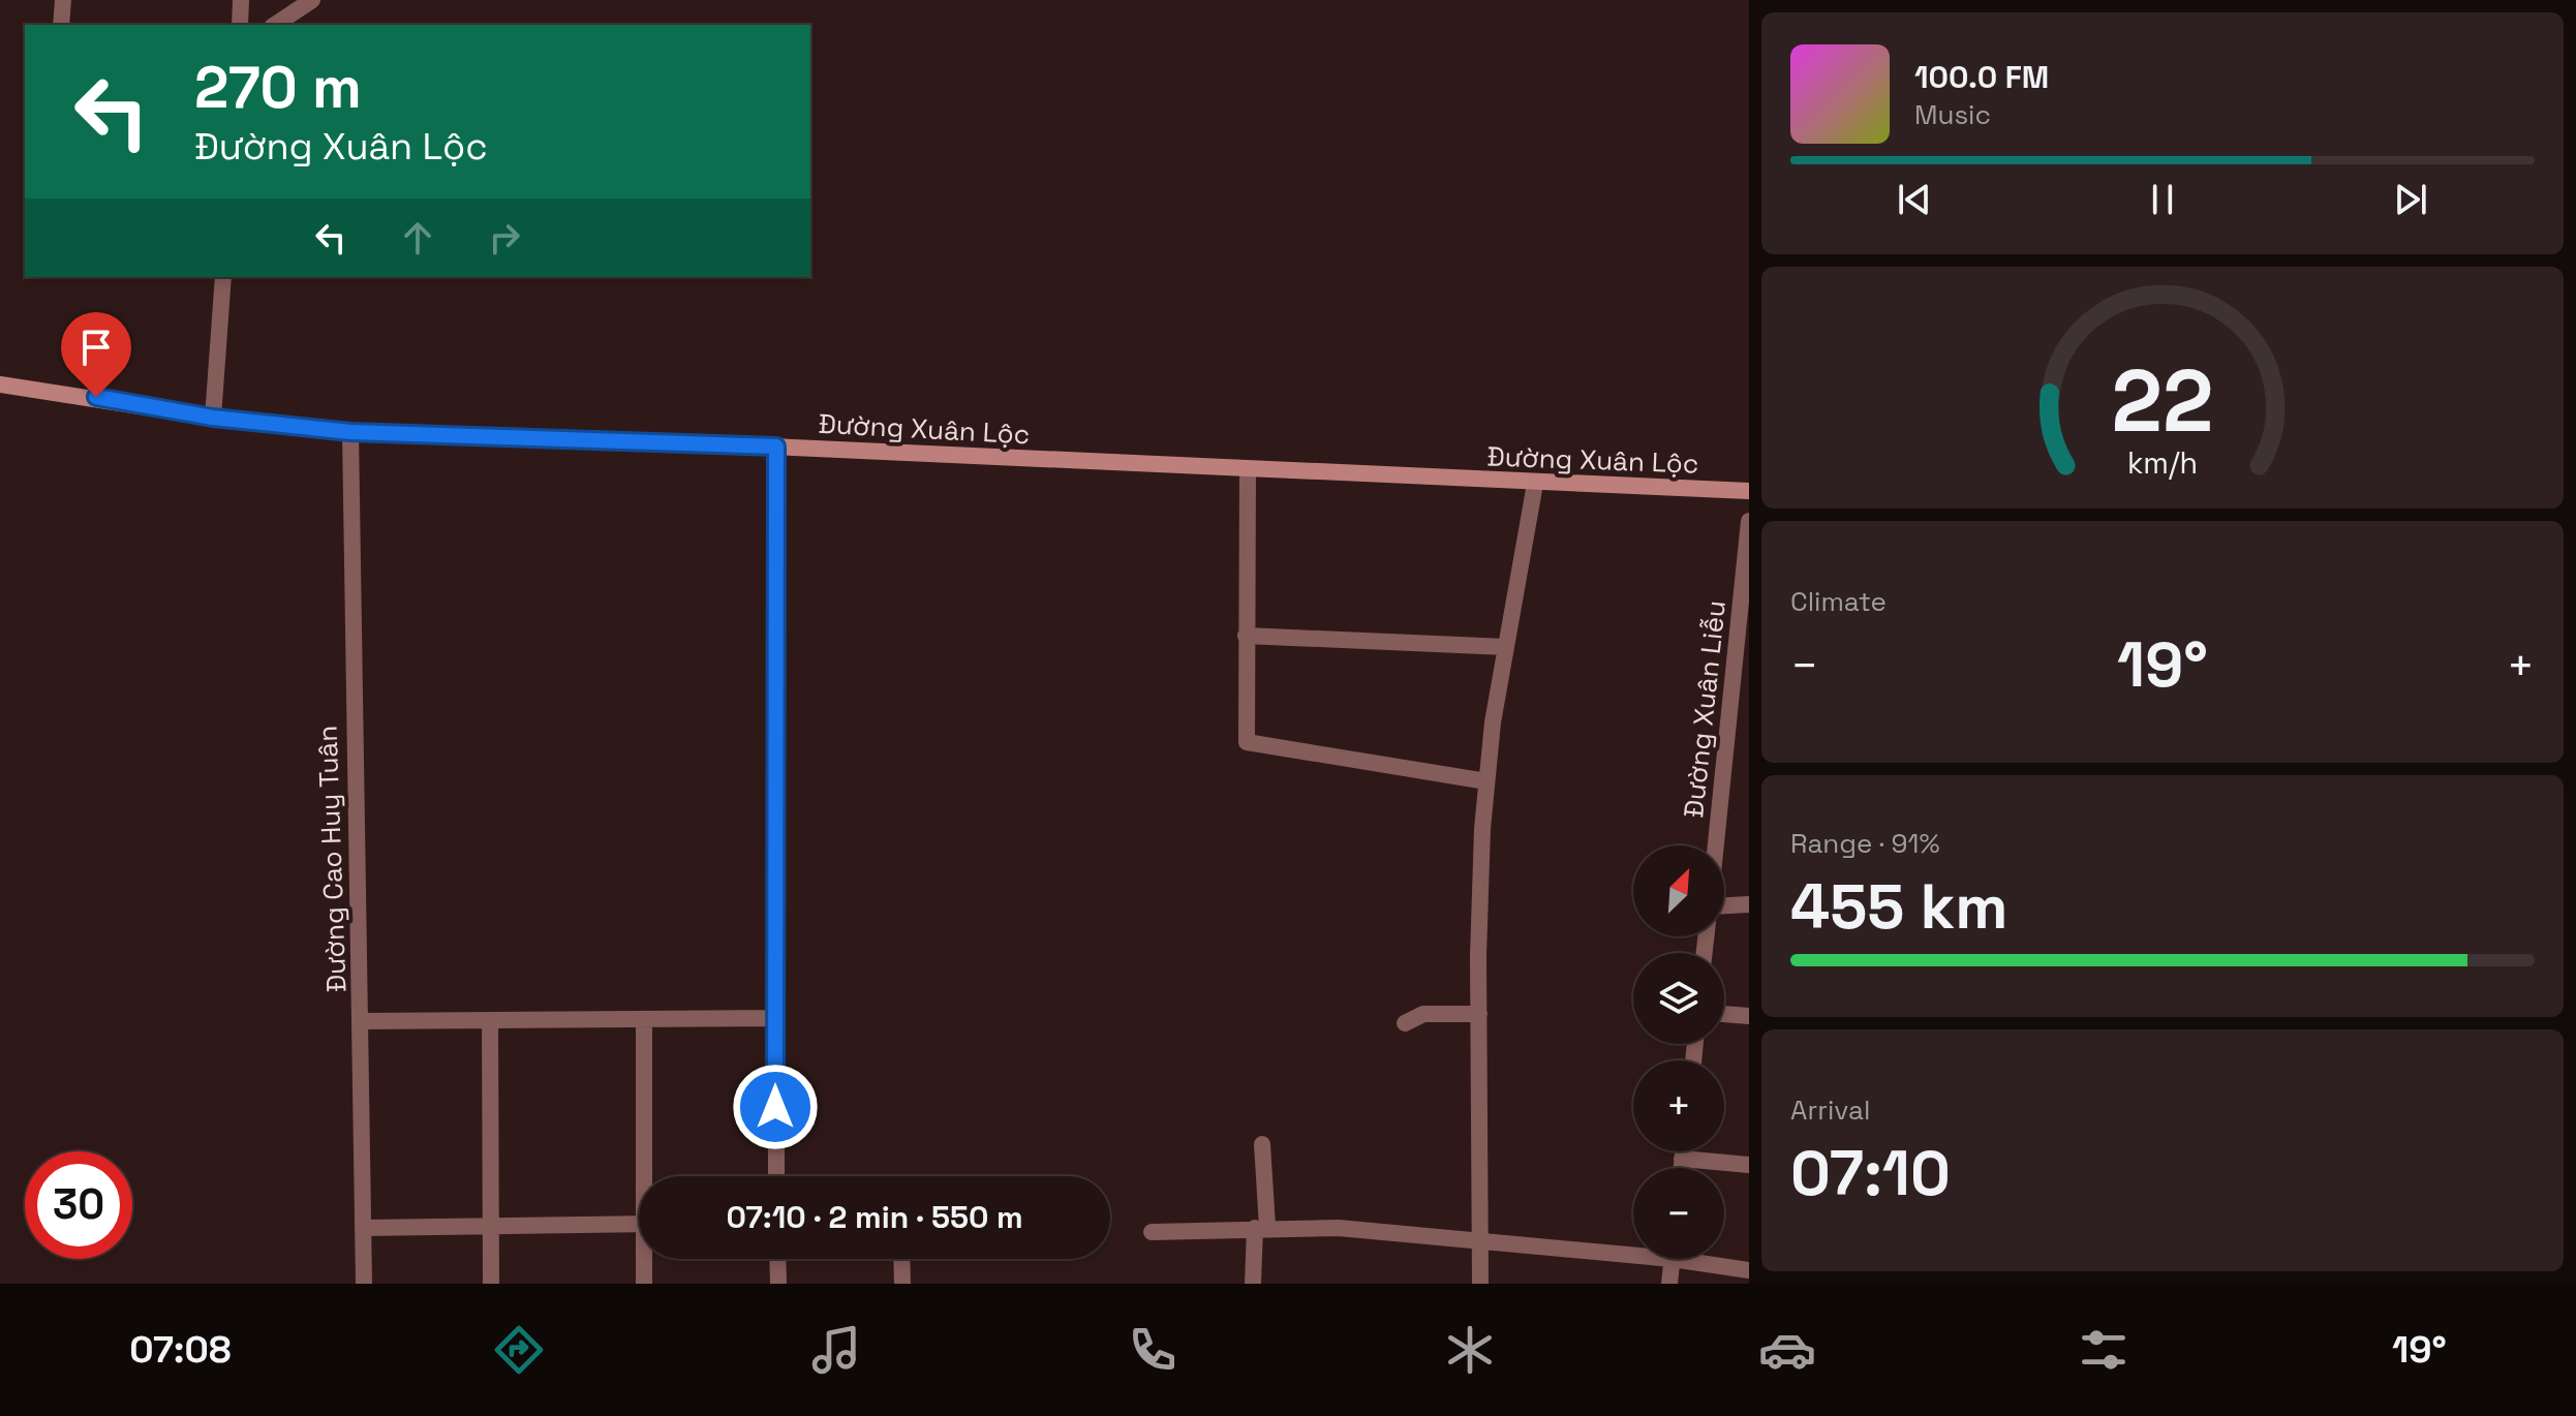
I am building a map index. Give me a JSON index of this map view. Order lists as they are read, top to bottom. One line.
{"streets":{"street":["Đường Xuân Lộc","Đường Xuân Liễu","Đường Cao Huy Tuân"]},"crossings":[["Đường Xuân Lộc","Đường Cao Huy Tuân"]],"north":"top right","page":{"turn":["270 m","Đường Xuân Lộc"],"song":["100.0 FM","Music"],"tile":["Climate",["Range · 91%","455 km"],["Arrival","07:10"]],"heat":["−","19°","+"],"map_buttons":["+","−"],"limit":"30","trip":"07:10 · 2 min · 550 m","tabs":["07:08","19°"],"gauge":["22","km/h"]}}
